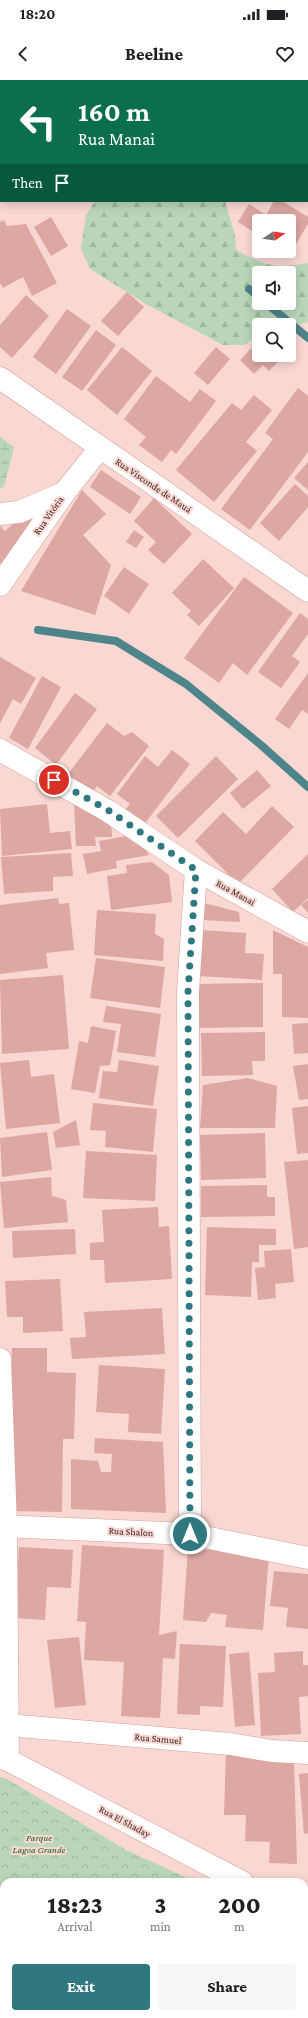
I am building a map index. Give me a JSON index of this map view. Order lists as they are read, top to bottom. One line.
{"streets":{"street":["Rua Visconde de Mauá","Rua Vitória","Rua Manai","Rua Shalon","Rua Samuel","Rua El Shaday"]},"crossings":[["Rua Visconde de Mauá","Rua Vitória"]],"parks":["Parque Lagoa Grande"],"north":"right","page":{"status":"18:20","header":"Beeline","turn":["160 m","Rua Manai"],"then":"Then","eta":["18:23","Arrival","3","min","200","m"],"buttons":["Exit","Share"]}}
